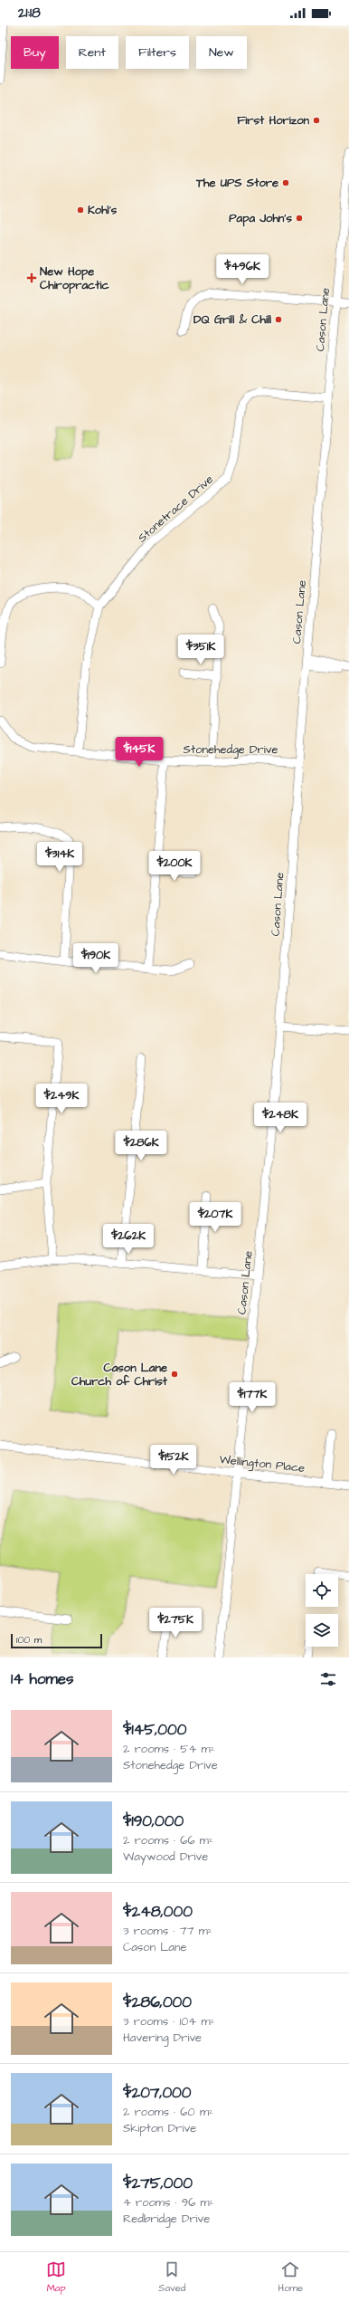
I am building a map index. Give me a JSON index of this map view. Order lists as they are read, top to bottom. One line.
{"streets":{"street":["Cason Lane","Stonetrace Drive","Stonehedge Drive","Wellington Place"]},"crossings":[["Cason Lane","Stonetrace Drive"],["Cason Lane","Stonehedge Drive"],["Cason Lane","Wellington Place"],["Stonetrace Drive","Stonehedge Drive"]],"places":{"other":["First Horizon","The UPS Store","Kohl's","Papa John's","DQ Grill & Chill","Cason Lane Church of Christ"],"health":["New Hope Chiropractic"]},"scale_bar":"100 m","page":{"status":"21:18","chip":["Buy","Rent","Filters","New"],"price":["$496K","$351K","$145K","$314K","$200K","$190K","$249K","$248K","$286K","$207K","$262K","$177K","$152K","$275K"],"scale":"100 m","heading":"14 homes","list":[{"name":"$145,000","note":"2 rooms · 54 m² · Stonehedge Drive"},{"name":"$190,000","note":"2 rooms · 66 m² · Waywood Drive"},{"name":"$248,000","note":"3 rooms · 77 m² · Cason Lane"},{"name":"$286,000","note":"3 rooms · 104 m² · Havering Drive"},{"name":"$207,000","note":"2 rooms · 60 m² · Skipton Drive"},{"name":"$275,000","note":"4 rooms · 96 m² · Redbridge Drive"}],"tabs":["Map","Saved","Home"]}}
